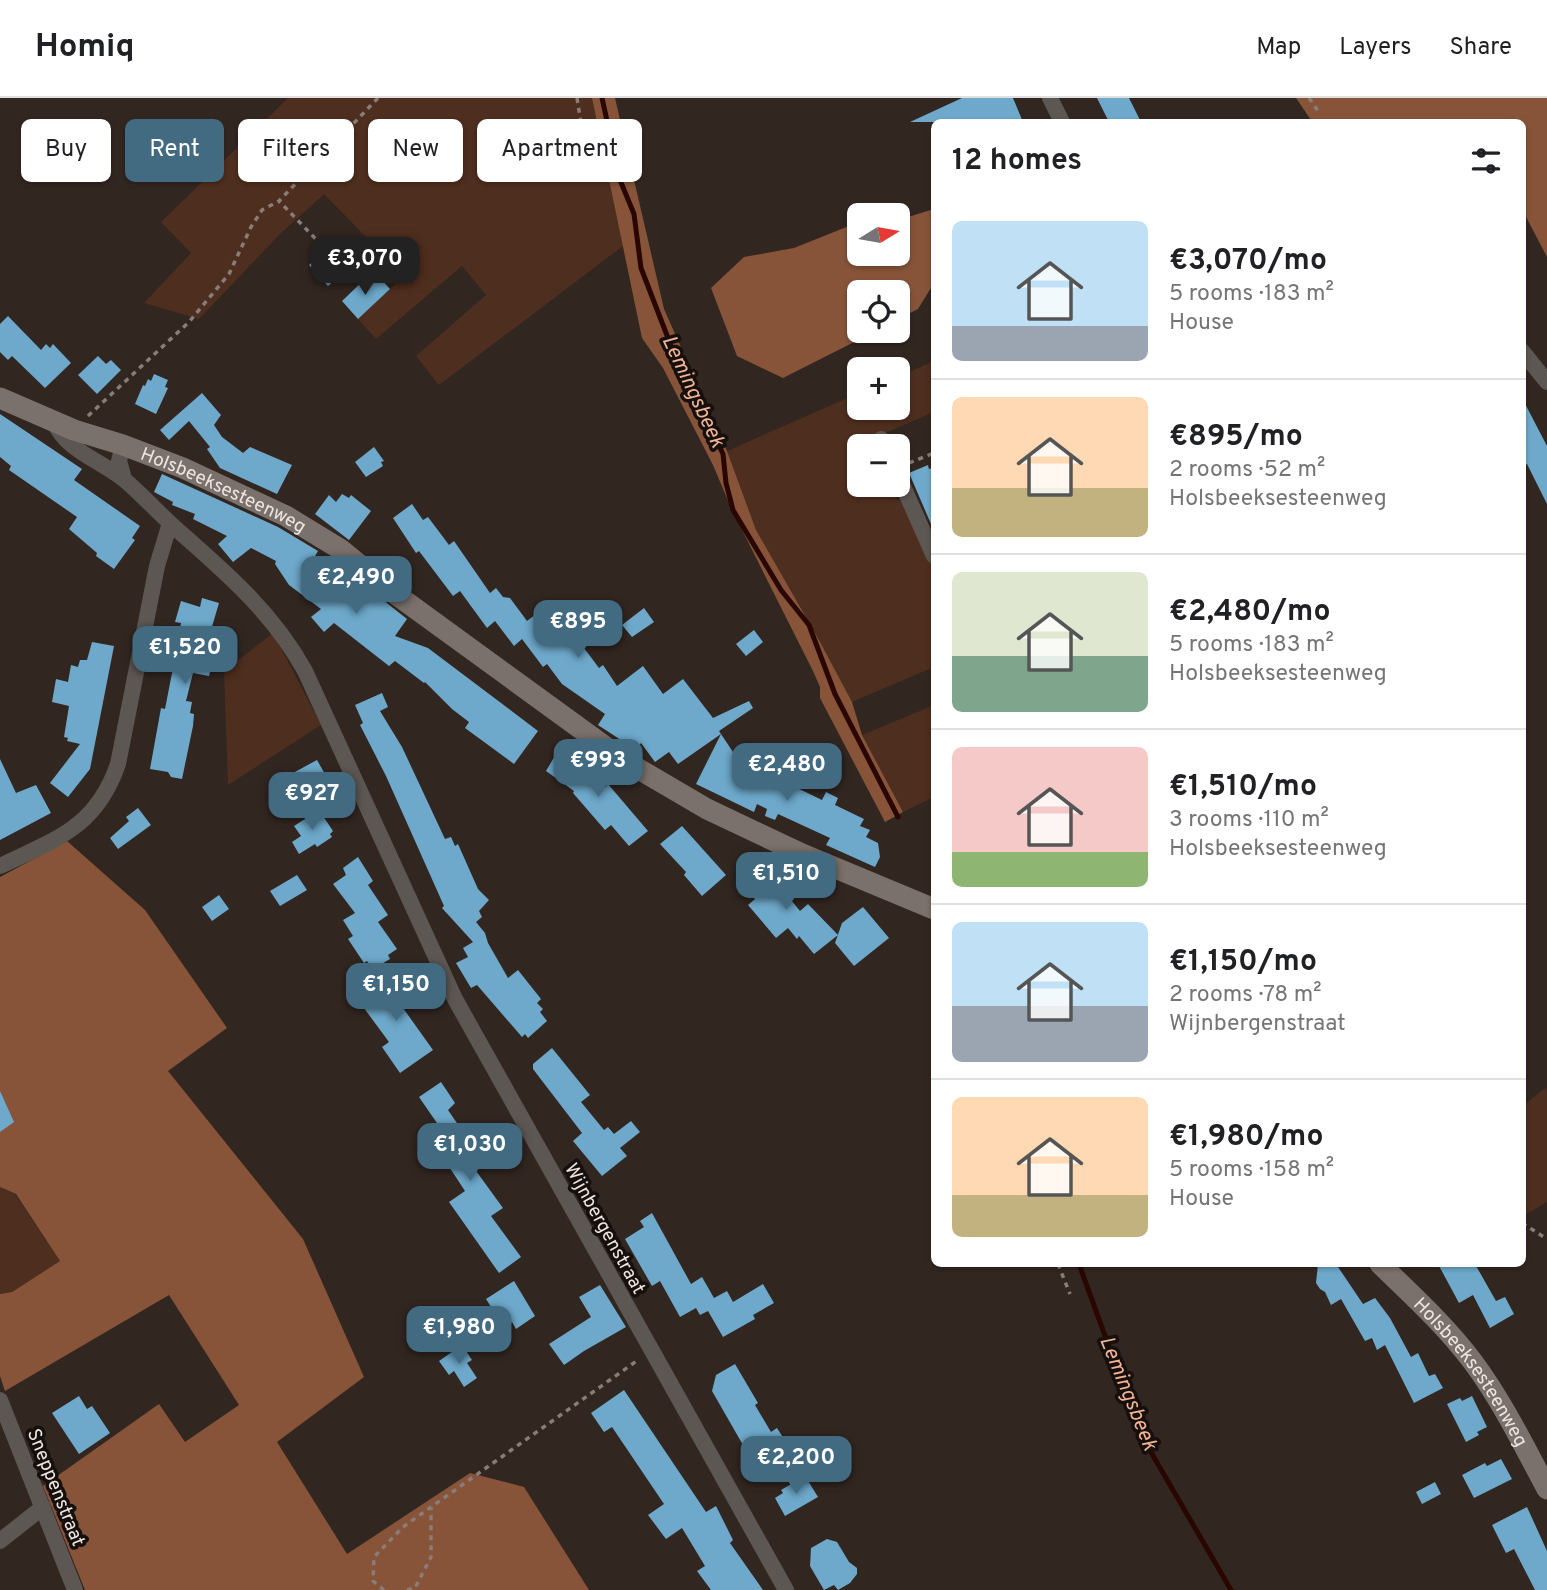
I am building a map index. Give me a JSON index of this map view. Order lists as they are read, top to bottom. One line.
{"streets":{"street":["Holsbeeksesteenweg","Wijnbergenstraat","Sneppenstraat"]},"crossings":[["Holsbeeksesteenweg","Wijnbergenstraat"]],"water":["Lemingsbeek"],"north":"right","page":{"header":"Homiq","nav":["Map","Layers","Share"],"chip":["Buy","Rent","Filters","New","Apartment"],"heading":"12 homes","map_buttons":["+","−"],"list":[{"name":"€3,070/mo","note":"5 rooms · 183 m² · House"},{"name":"€895/mo","note":"2 rooms · 52 m² · Holsbeeksesteenweg"},{"name":"€2,480/mo","note":"5 rooms · 183 m² · Holsbeeksesteenweg"},{"name":"€1,510/mo","note":"3 rooms · 110 m² · Holsbeeksesteenweg"},{"name":"€1,150/mo","note":"2 rooms · 78 m² · Wijnbergenstraat"},{"name":"€1,980/mo","note":"5 rooms · 158 m² · House"}],"price":["€3,070","€2,490","€895","€1,520","€993","€2,480","€927","€1,510","€1,150","€1,030","€1,980","€2,200"]}}
